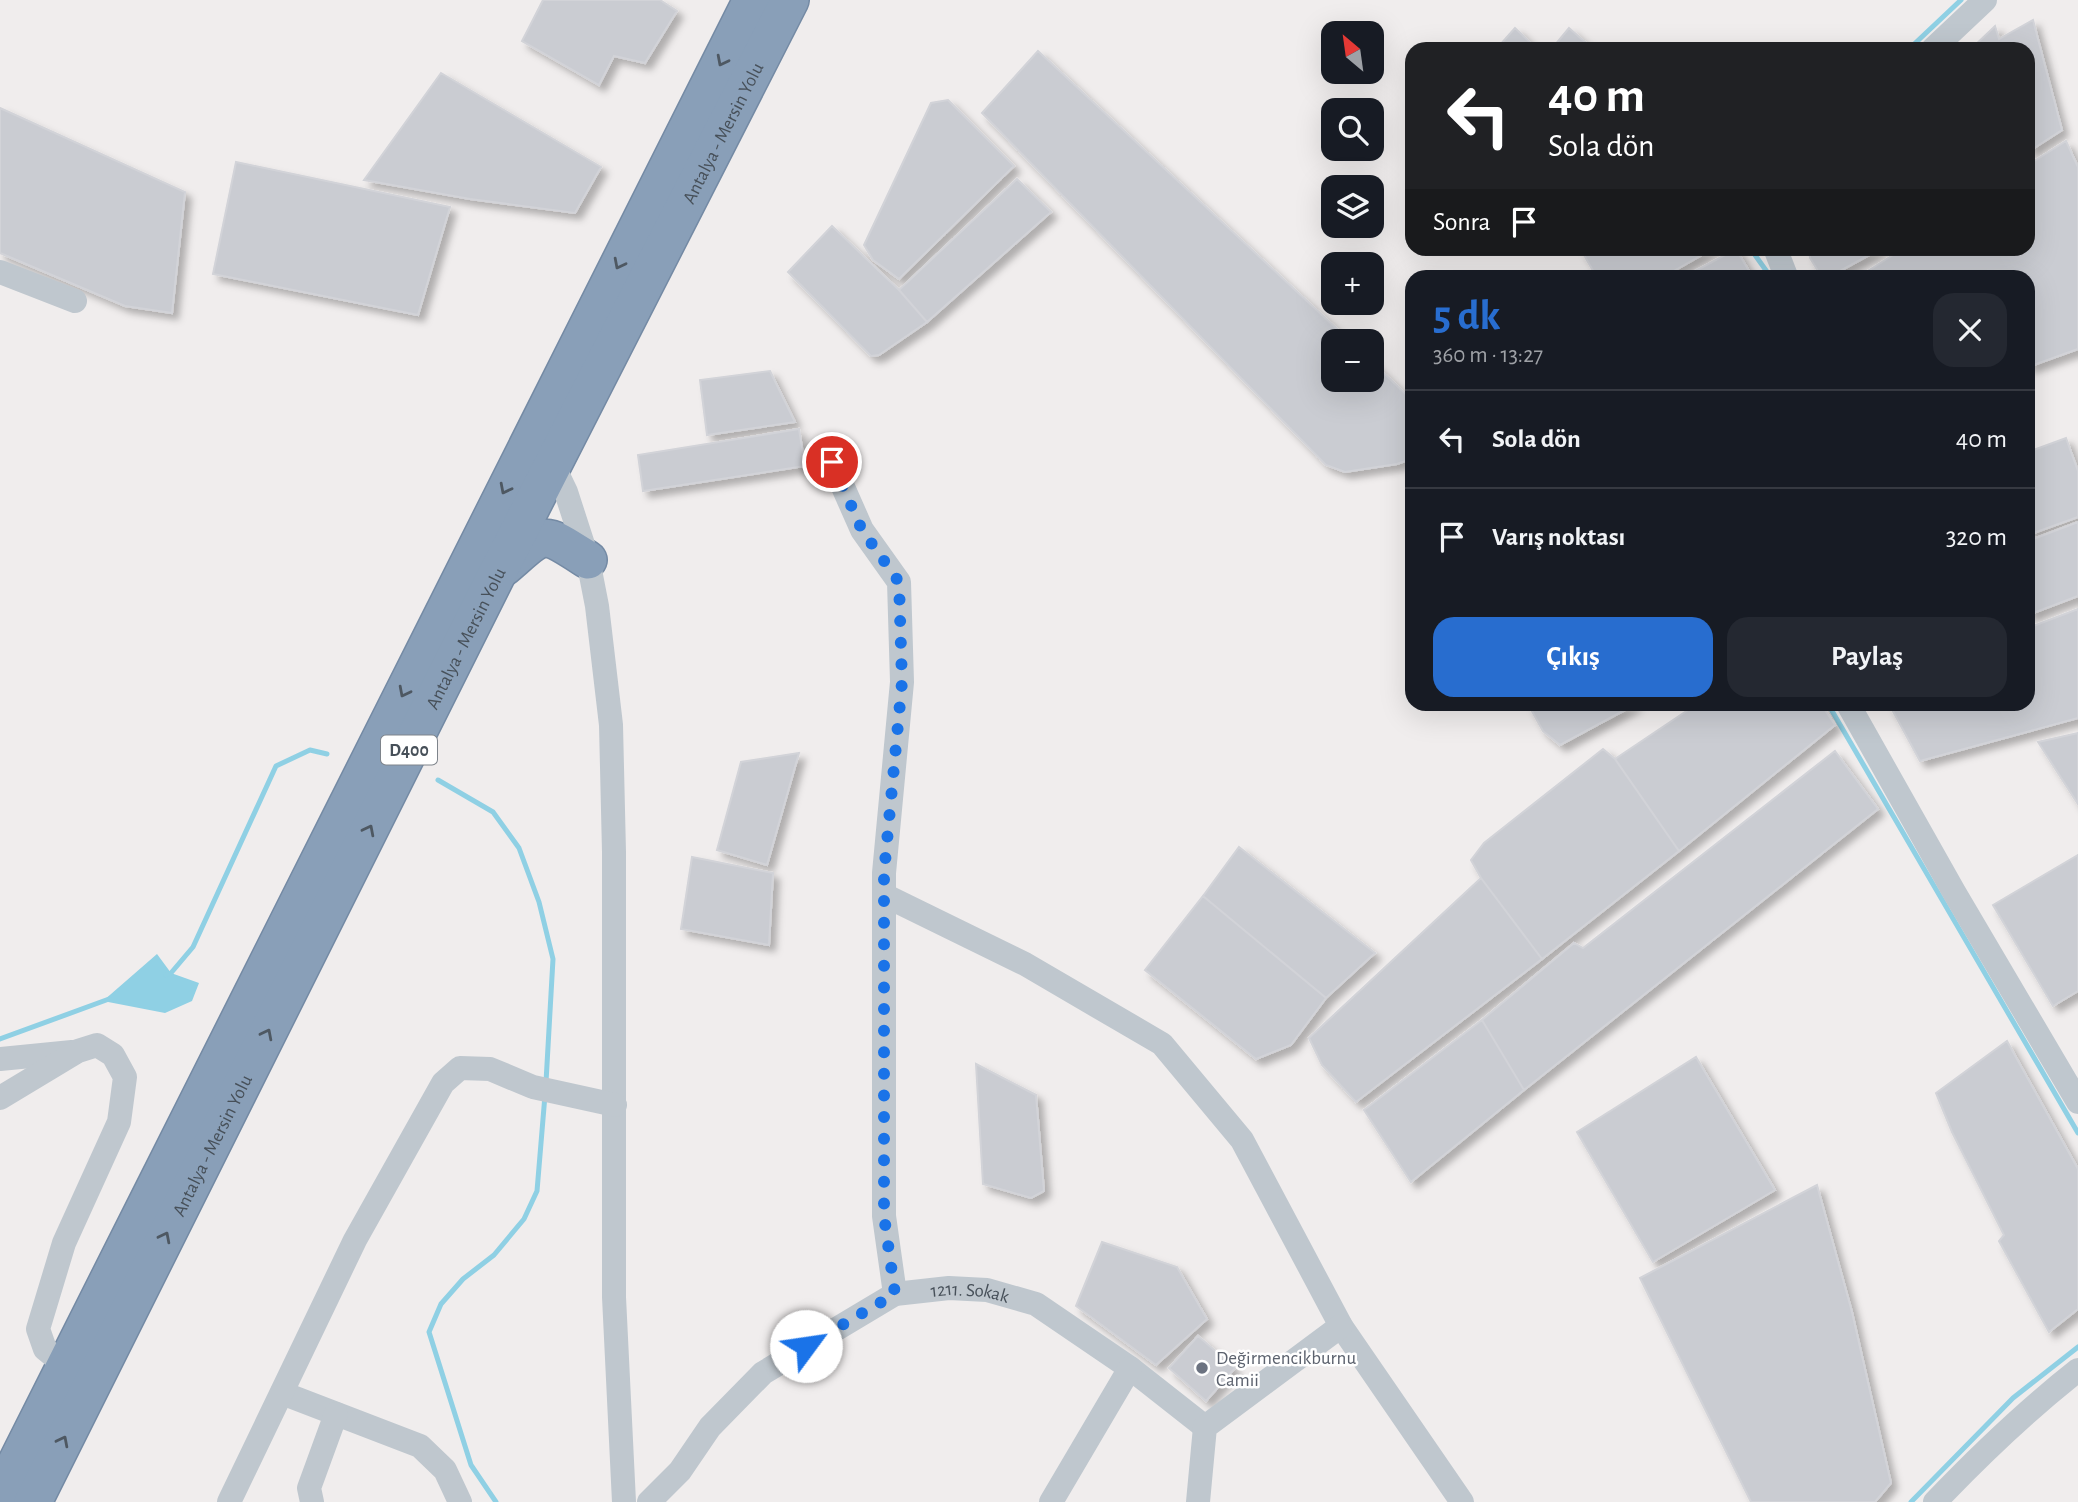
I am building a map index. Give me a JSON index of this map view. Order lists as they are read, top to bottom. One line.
{"streets":{"highway":["Antalya - Mersin Yolu","D400"],"street":["1211. Sokak"]},"places":["Değirmencikburnu Camii"],"north":"top left","page":{"map_buttons":["+","−"],"turn":["40 m","Sola dön"],"then":"Sonra","heading":["5 dk","360 m · 13:27"],"list":[{"name":"Sola dön","value":"40 m"},{"name":"Varış noktası","value":"320 m"}],"buttons":["Çıkış","Paylaş"]}}
